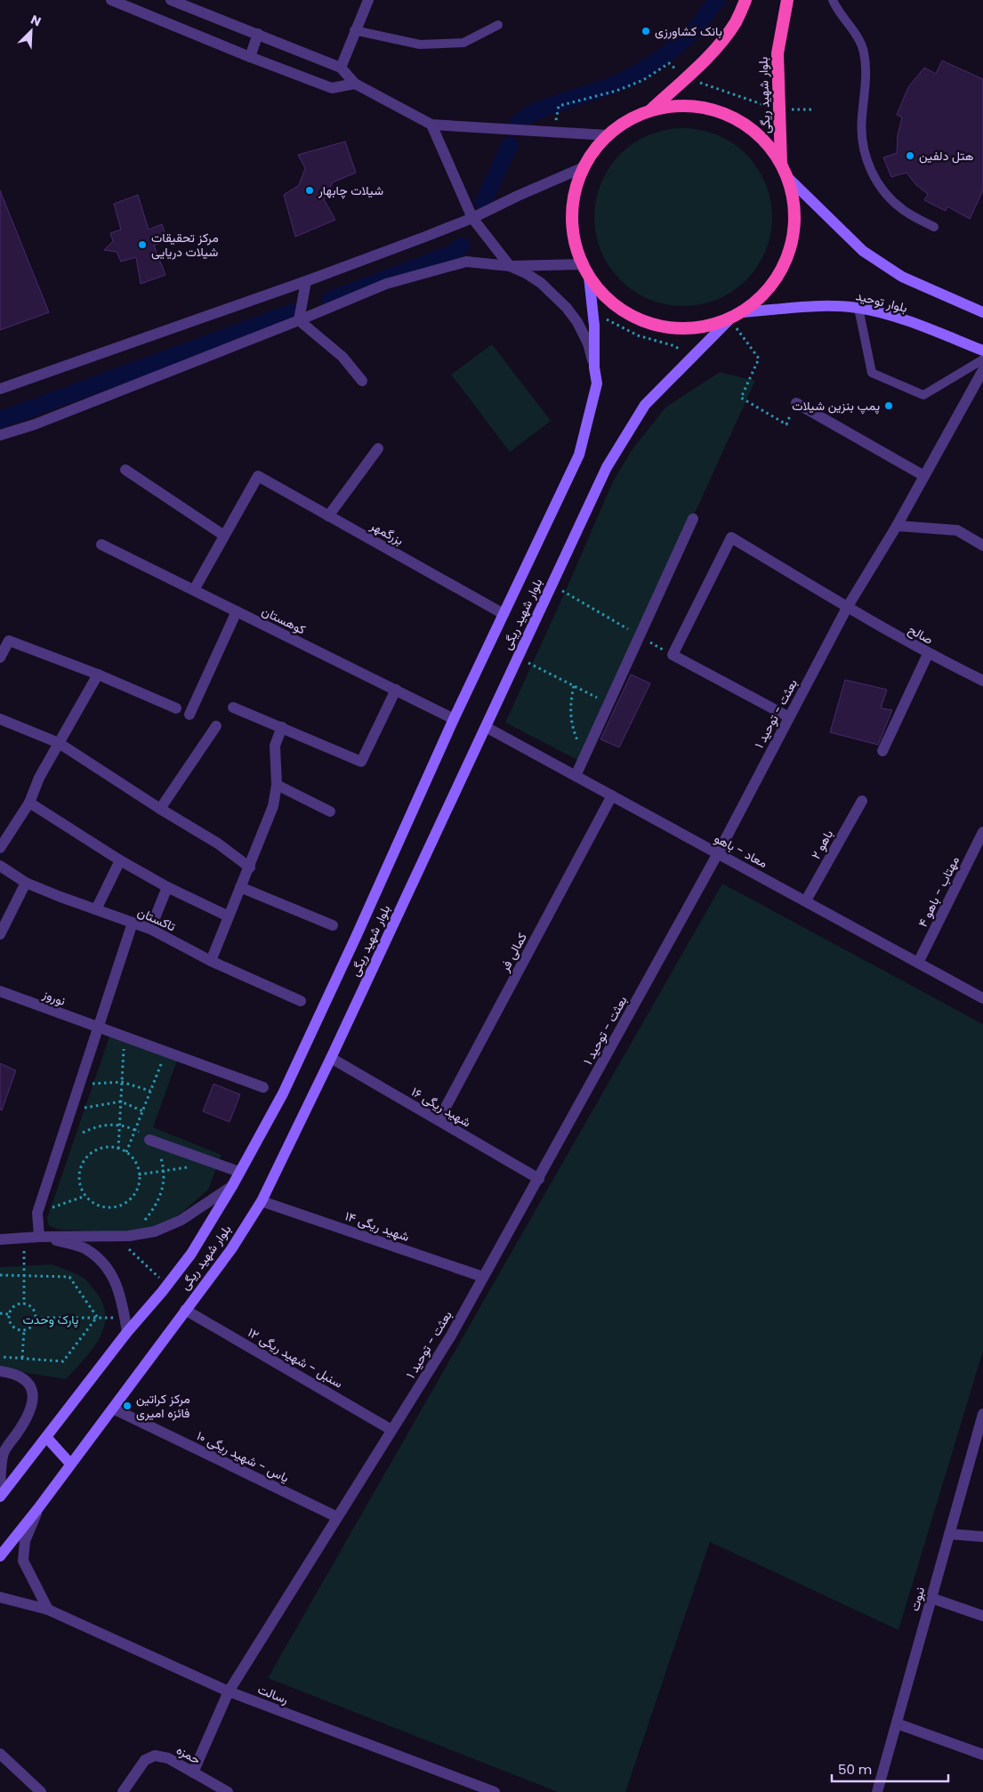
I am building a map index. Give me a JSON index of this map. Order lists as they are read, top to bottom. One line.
{"streets":{"highway":["بلوار شهید ریگی"],"main road":["بلوار توحید"],"street":["بزرگمهر","کوهستان","صالح","بعثت - توحید ۱","باهو ۲","معاد - باهو","مهتاب - باهو ۴","تاکستان","کمالی فر","نوروز","شهید ریگی ۱۶","شهید ریگی ۱۴","سنبل - شهید ریگی ۱۲","یاس - شهید ریگی ۱۰","نبوت","رسالت","حمزه"]},"crossings":[["بلوار شهید ریگی","بزرگمهر"],["بلوار شهید ریگی","کوهستان"],["بلوار شهید ریگی","معاد - باهو"],["بلوار شهید ریگی","شهید ریگی ۱۶"],["بلوار شهید ریگی","شهید ریگی ۱۴"],["بلوار شهید ریگی","سنبل - شهید ریگی ۱۲"],["بلوار شهید ریگی","یاس - شهید ریگی ۱۰"],["صالح","بعثت - توحید ۱"],["بعثت - توحید ۱","معاد - باهو"],["بعثت - توحید ۱","شهید ریگی ۱۶"],["بعثت - توحید ۱","شهید ریگی ۱۴"],["بعثت - توحید ۱","سنبل - شهید ریگی ۱۲"],["بعثت - توحید ۱","یاس - شهید ریگی ۱۰"],["بعثت - توحید ۱","رسالت"],["بعثت - توحید ۱","حمزه"],["باهو ۲","معاد - باهو"],["معاد - باهو","مهتاب - باهو ۴"],["معاد - باهو","کمالی فر"],["کمالی فر","شهید ریگی ۱۶"]],"parks":["پارک وحدت"],"places":["بانک کشاورزی","هتل دلفین","شیلات چابهار","مرکز تحقیقات شیلات دریایی","پمپ بنزین شیلات","مرکز کراتین فائزه امیری"],"scale_bar":"50 m","north":"top right"}
